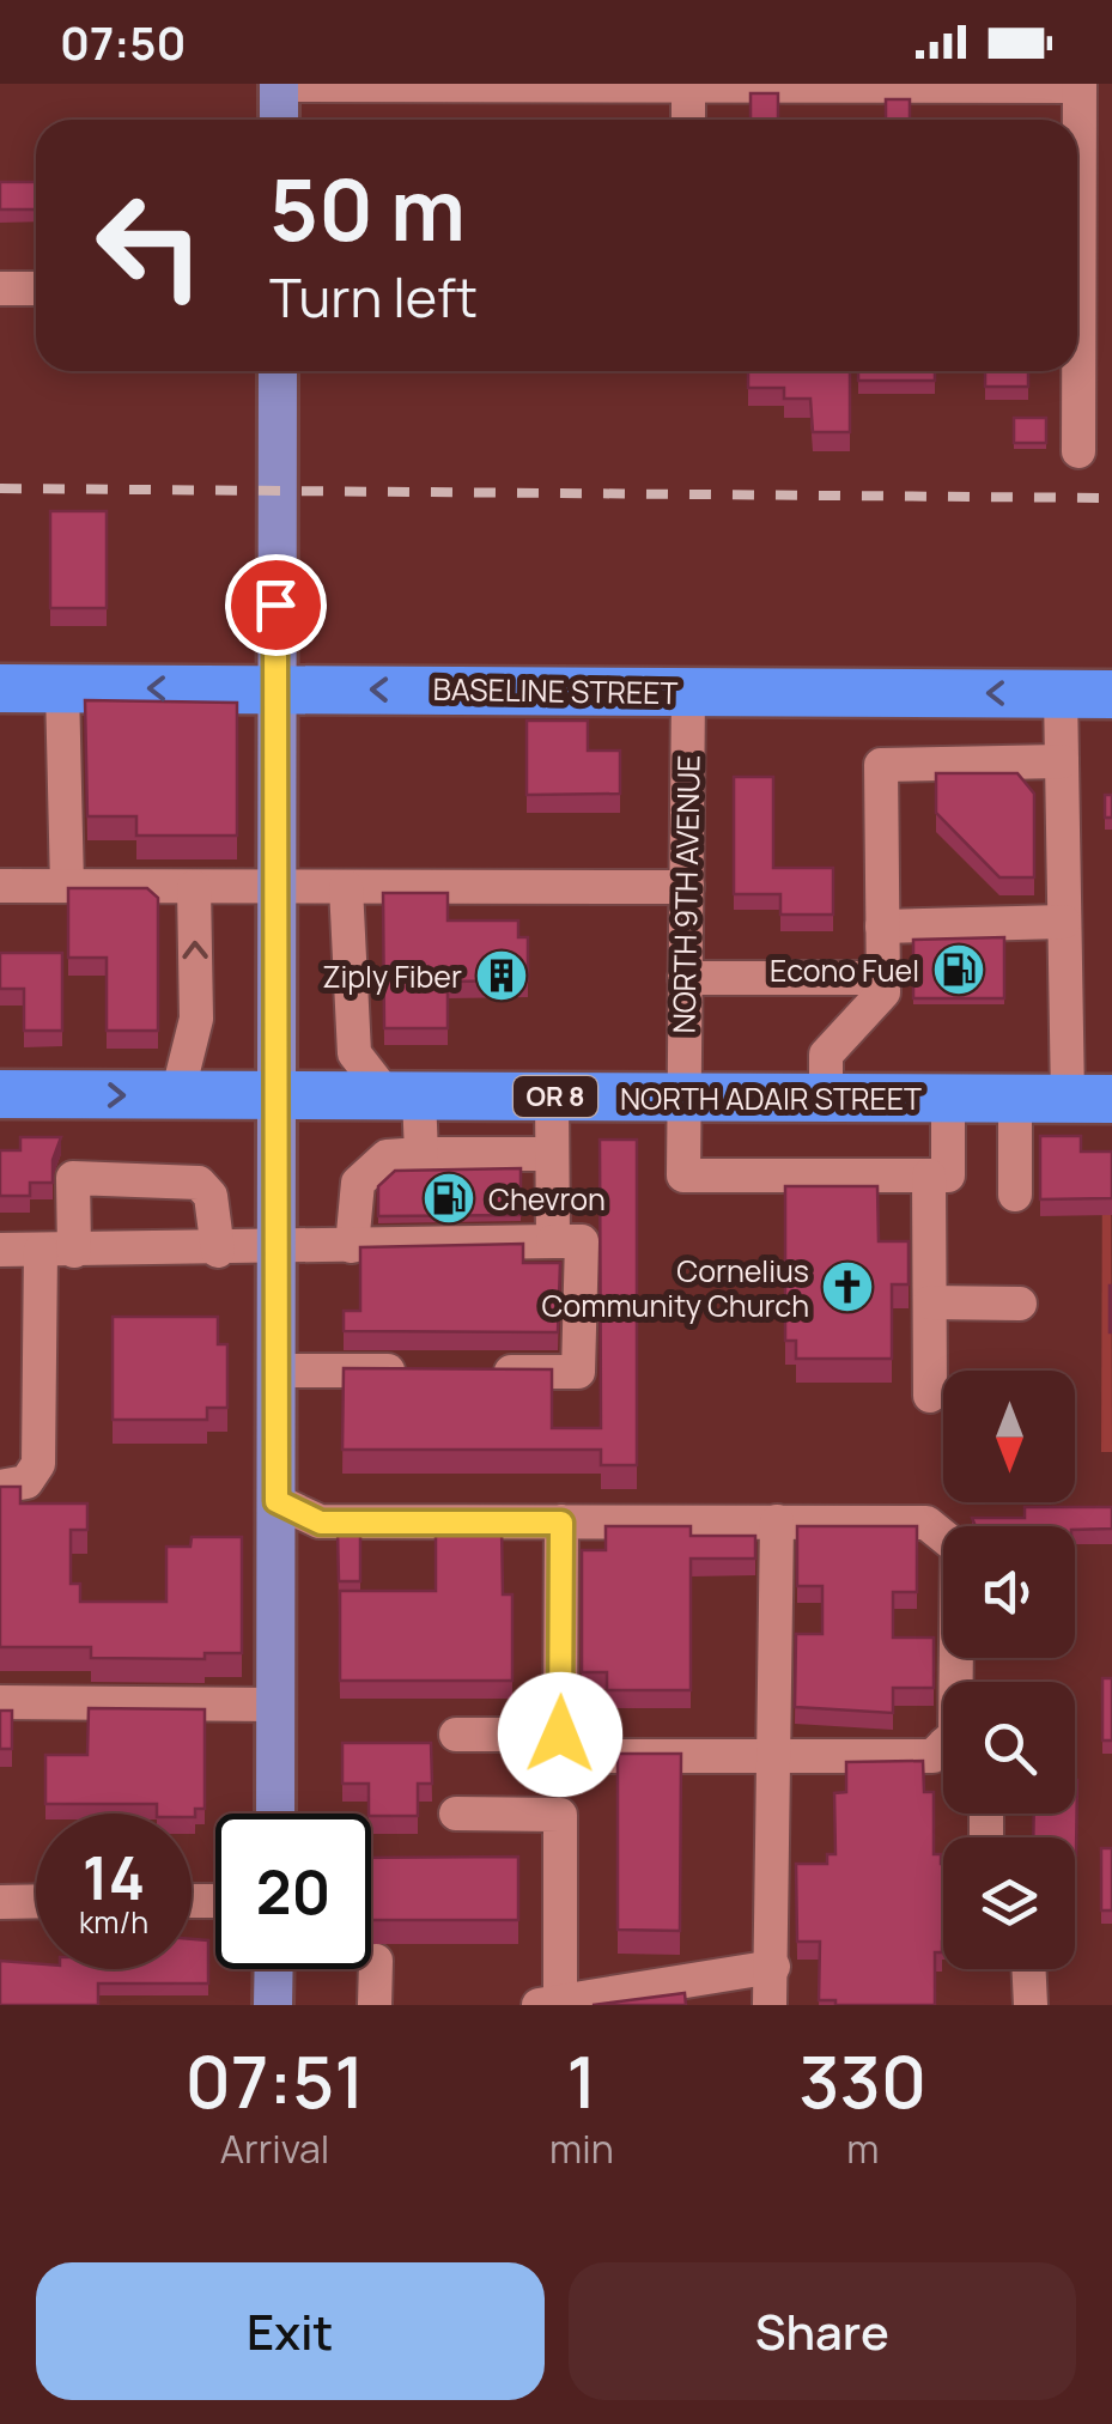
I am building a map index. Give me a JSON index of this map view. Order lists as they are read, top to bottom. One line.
{"streets":{"highway":["BASELINE STREET","OR 8","NORTH ADAIR STREET"],"street":["NORTH 9TH AVENUE"]},"crossings":[["BASELINE STREET","NORTH 9TH AVENUE"],["NORTH 9TH AVENUE","NORTH ADAIR STREET"]],"one_way":["BASELINE STREET"],"places":{"fuel station":["Econo Fuel","Chevron"],"building":["Ziply Fiber"],"church":["Cornelius Community Church"]},"north":"bottom","page":{"status":"07:50","turn":["50 m","Turn left"],"speed":"14 km/h","limit":"20","eta":["07:51","Arrival","1","min","330","m"],"buttons":["Exit","Share"]}}
